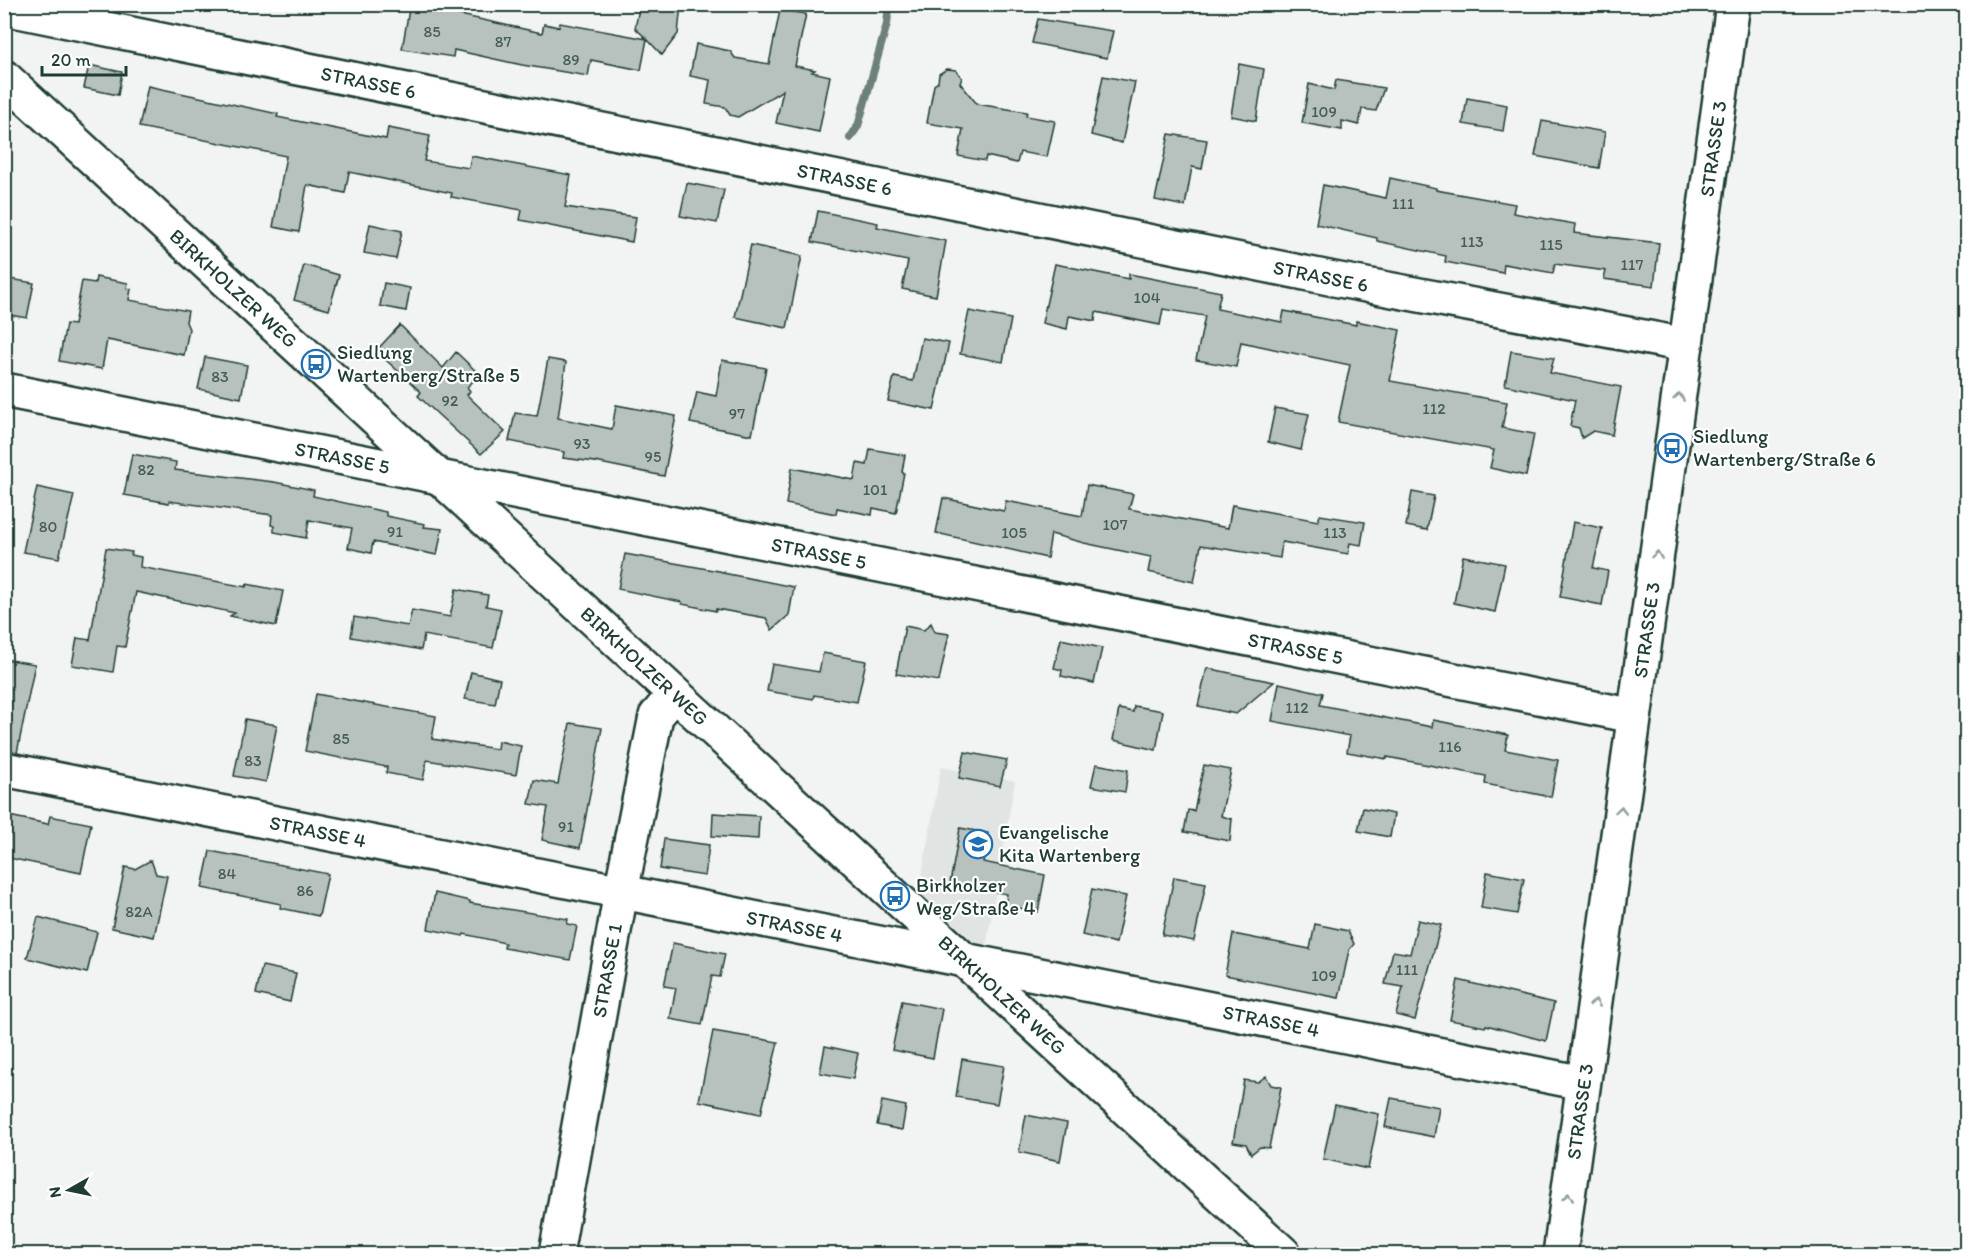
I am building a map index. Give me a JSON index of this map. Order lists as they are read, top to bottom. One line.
{"streets":{"street":["STRASSE 6","STRASSE 3","BIRKHOLZER WEG","STRASSE 5","STRASSE 4","STRASSE 1"]},"crossings":[["STRASSE 6","STRASSE 3"],["STRASSE 3","STRASSE 5"],["STRASSE 3","STRASSE 4"],["BIRKHOLZER WEG","STRASSE 5"],["BIRKHOLZER WEG","STRASSE 4"],["BIRKHOLZER WEG","STRASSE 1"],["STRASSE 4","STRASSE 1"]],"one_way":["STRASSE 3"],"places":{"bus stop":["Siedlung Wartenberg/Straße 5","Siedlung Wartenberg/Straße 6","Birkholzer Weg/Straße 4"],"school or university":["Evangelische Kita Wartenberg"]},"house_numbers":["85","87","89","109","111","113","115","117","104","83","92","112","97","93","95","82","101","107","80","91","105","113","112","85","116","83","91","84","86","82A","111","109"],"scale_bar":"20 m","north":"left"}
